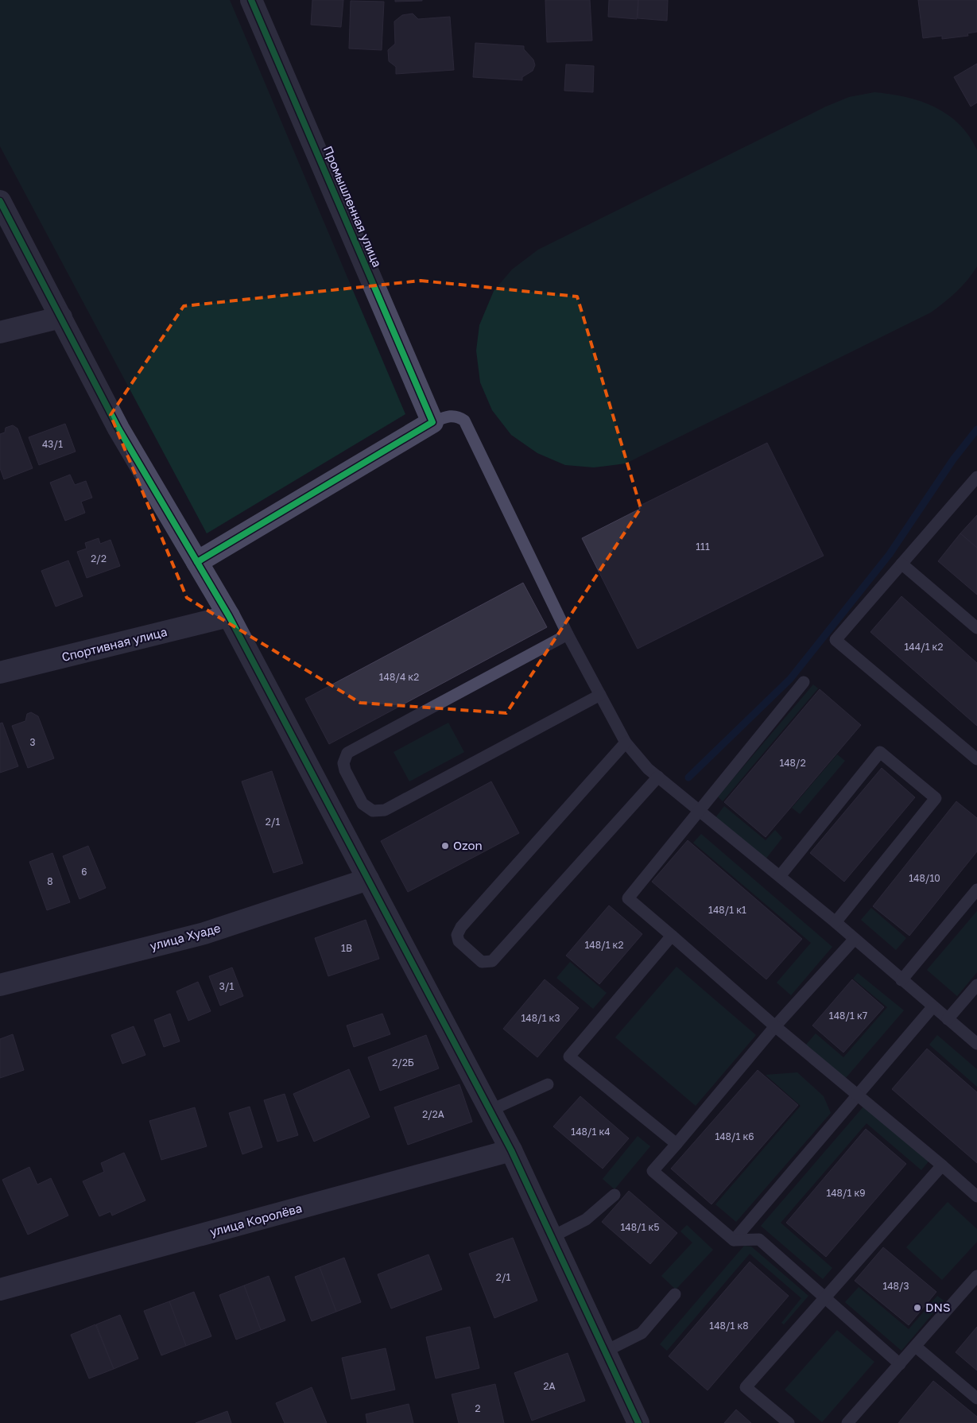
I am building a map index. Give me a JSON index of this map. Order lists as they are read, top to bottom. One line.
{"streets":{"street":["Промышленная улица","Спортивная улица","улица Хуаде","улица Королёва"]},"places":["Ozon","DNS"],"house_numbers":["43/1","111","2/2","144/1 к2","148/4 к2","3","148/2","2/1","6","148/10","8","148/1 к1","148/1 к2","1В","3/1","148/1 к7","148/1 к3","2/2Б","2/2А","148/1 к4","148/1 к6","148/1 к9","148/1 к5","2/1","148/3","148/1 к8","2А","2"]}
